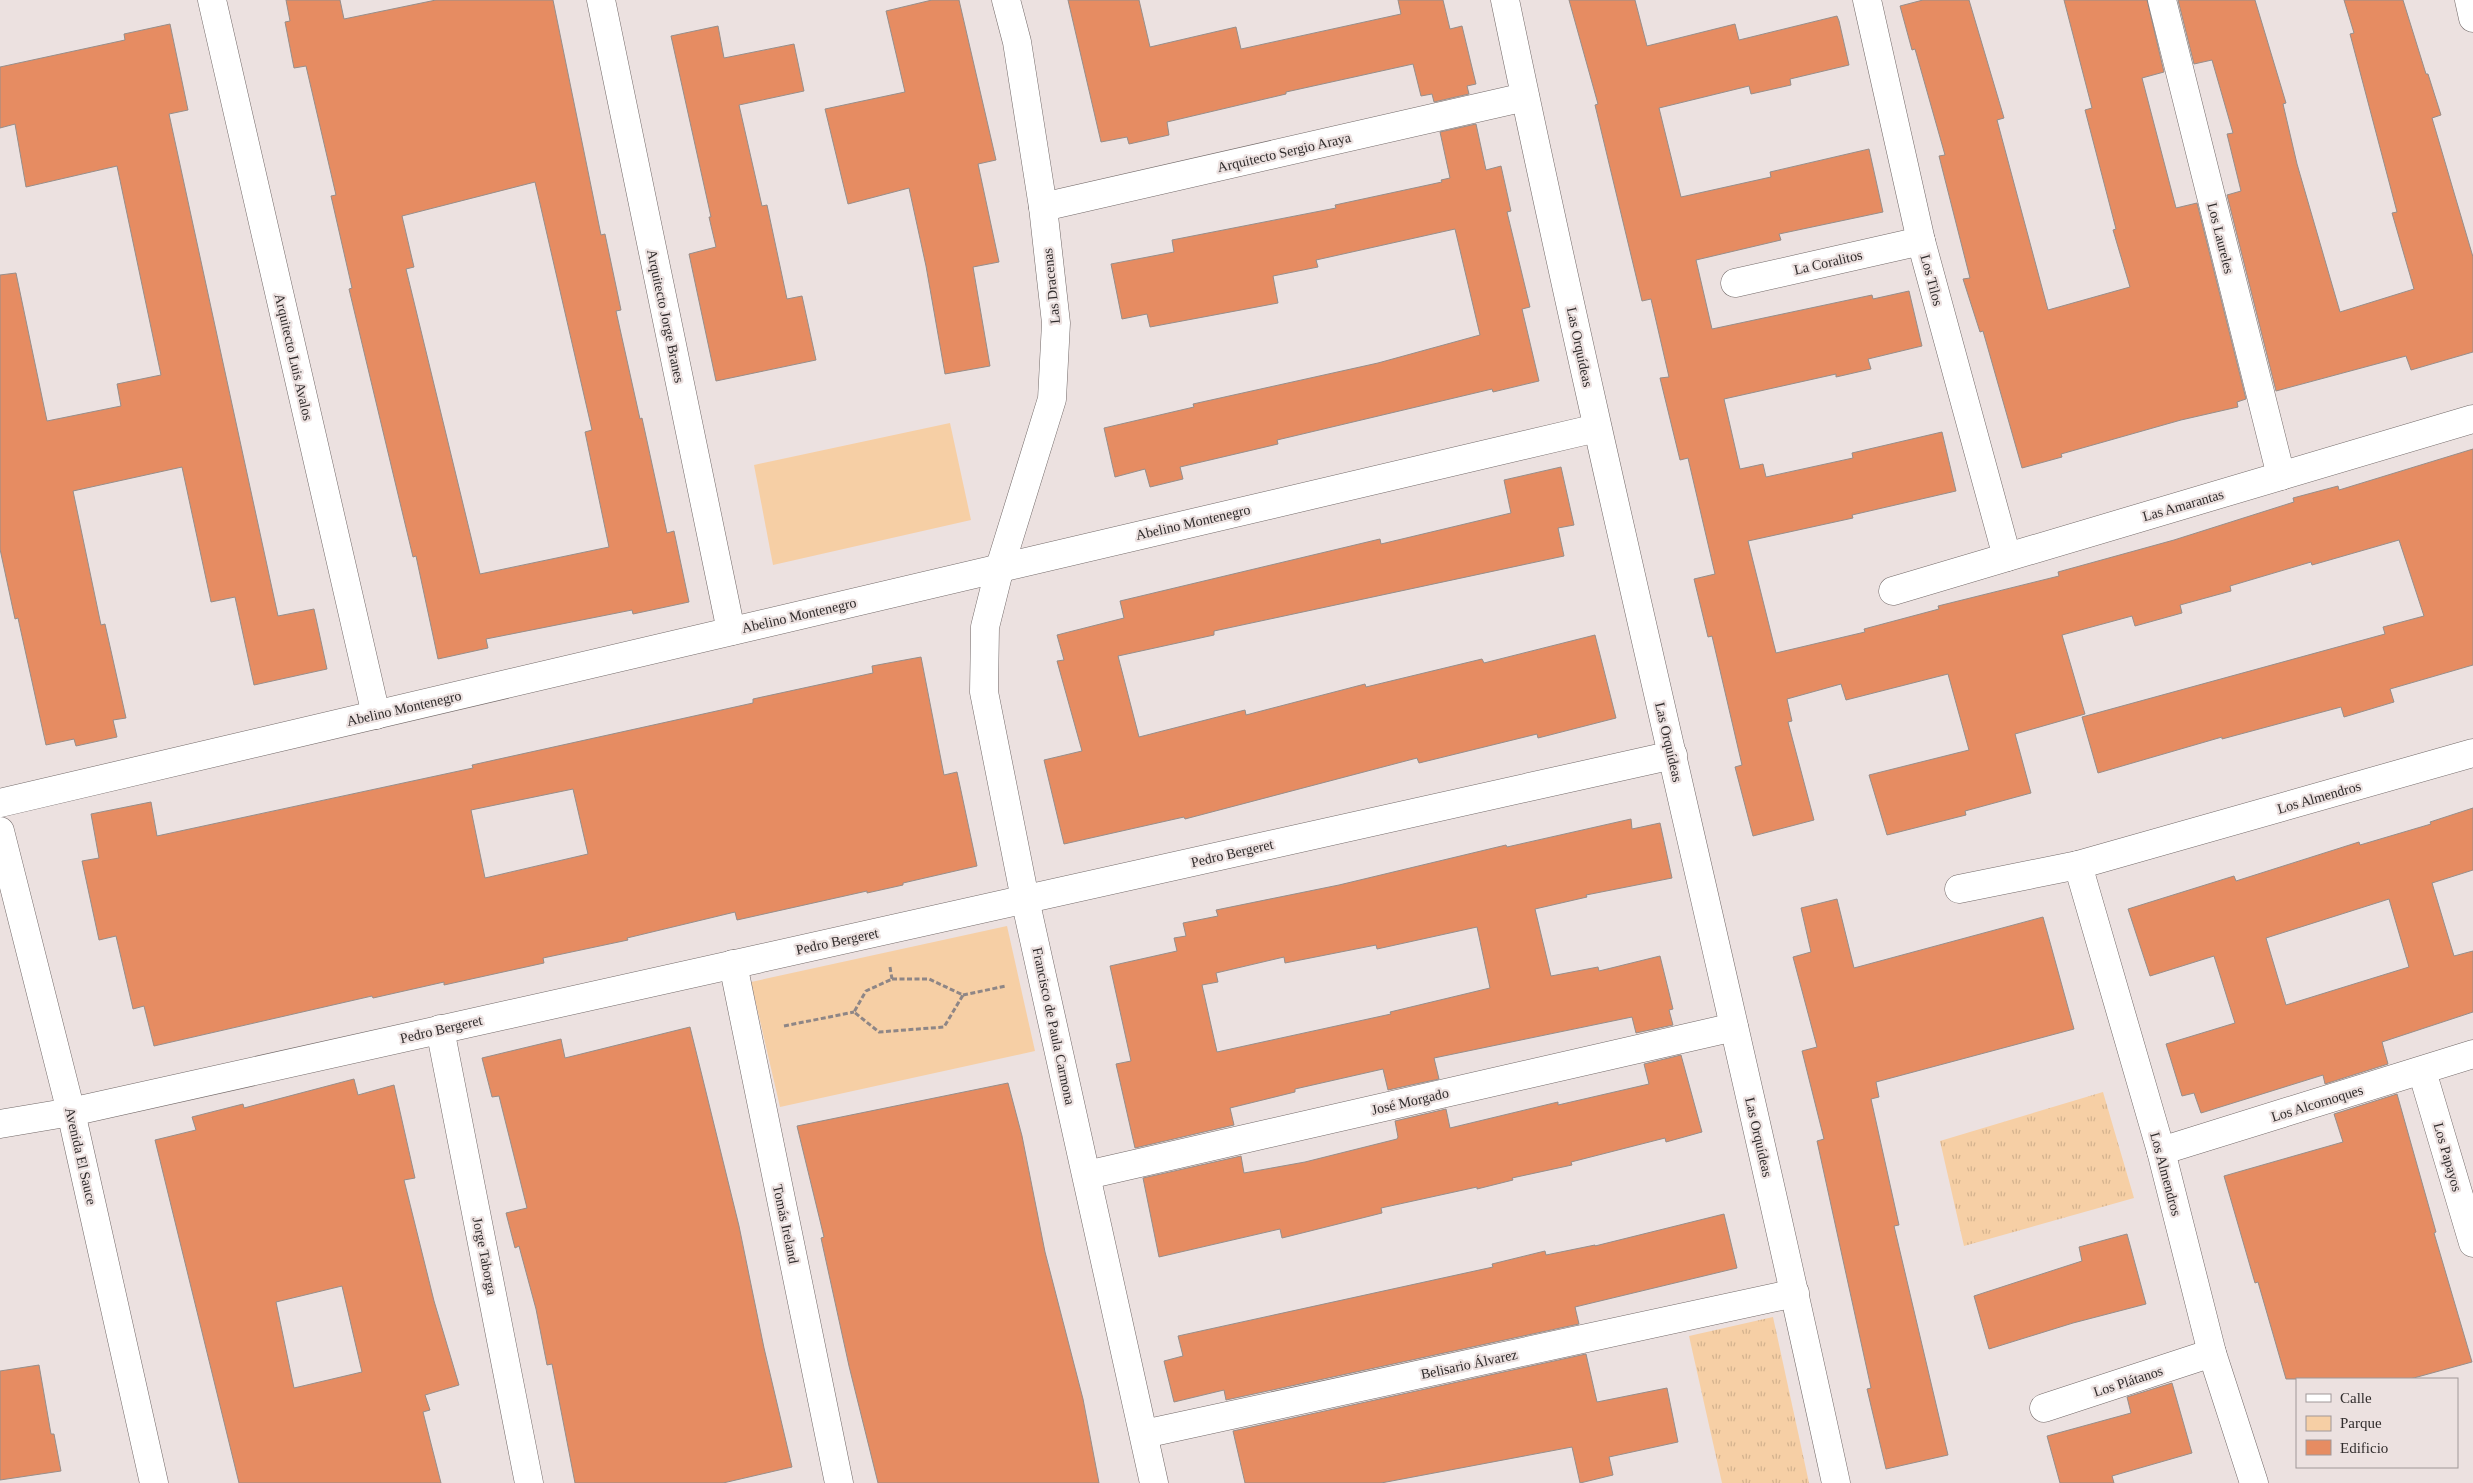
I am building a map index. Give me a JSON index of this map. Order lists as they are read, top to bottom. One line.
{"streets":{"street":["Arquitecto Sergio Araya","Los Laureles","La Coralitos","Los Tilos","Las Dracenas","Arquitecto Jorge Branes","Las Orquídeas","Arquitecto Luis Avalos","Las Amarantas","Abelino Montenegro","Los Almendros","Pedro Bergeret","Francisco de Paula Carmona","José Morgado","Los Alcornoques","Avenida El Sauce","Los Papayos","Tomás Ireland","Jorge Taborga","Belisario Álvarez","Los Plátanos"]},"crossings":[["Arquitecto Sergio Araya","Las Dracenas"],["Arquitecto Sergio Araya","Las Orquídeas"],["Los Laureles","Las Amarantas"],["La Coralitos","Los Tilos"],["Los Tilos","Las Amarantas"],["Las Dracenas","Abelino Montenegro"],["Las Dracenas","Francisco de Paula Carmona"],["Arquitecto Jorge Branes","Abelino Montenegro"],["Las Orquídeas","Abelino Montenegro"],["Las Orquídeas","Pedro Bergeret"],["Las Orquídeas","José Morgado"],["Las Orquídeas","Belisario Álvarez"],["Arquitecto Luis Avalos","Abelino Montenegro"],["Abelino Montenegro","Francisco de Paula Carmona"],["Los Almendros","Los Alcornoques"],["Los Almendros","Los Plátanos"],["Pedro Bergeret","Francisco de Paula Carmona"],["Pedro Bergeret","Avenida El Sauce"],["Pedro Bergeret","Tomás Ireland"],["Pedro Bergeret","Jorge Taborga"],["Francisco de Paula Carmona","José Morgado"],["Francisco de Paula Carmona","Belisario Álvarez"],["Los Alcornoques","Los Papayos"]],"legend":["Calle","Parque","Edificio"]}
